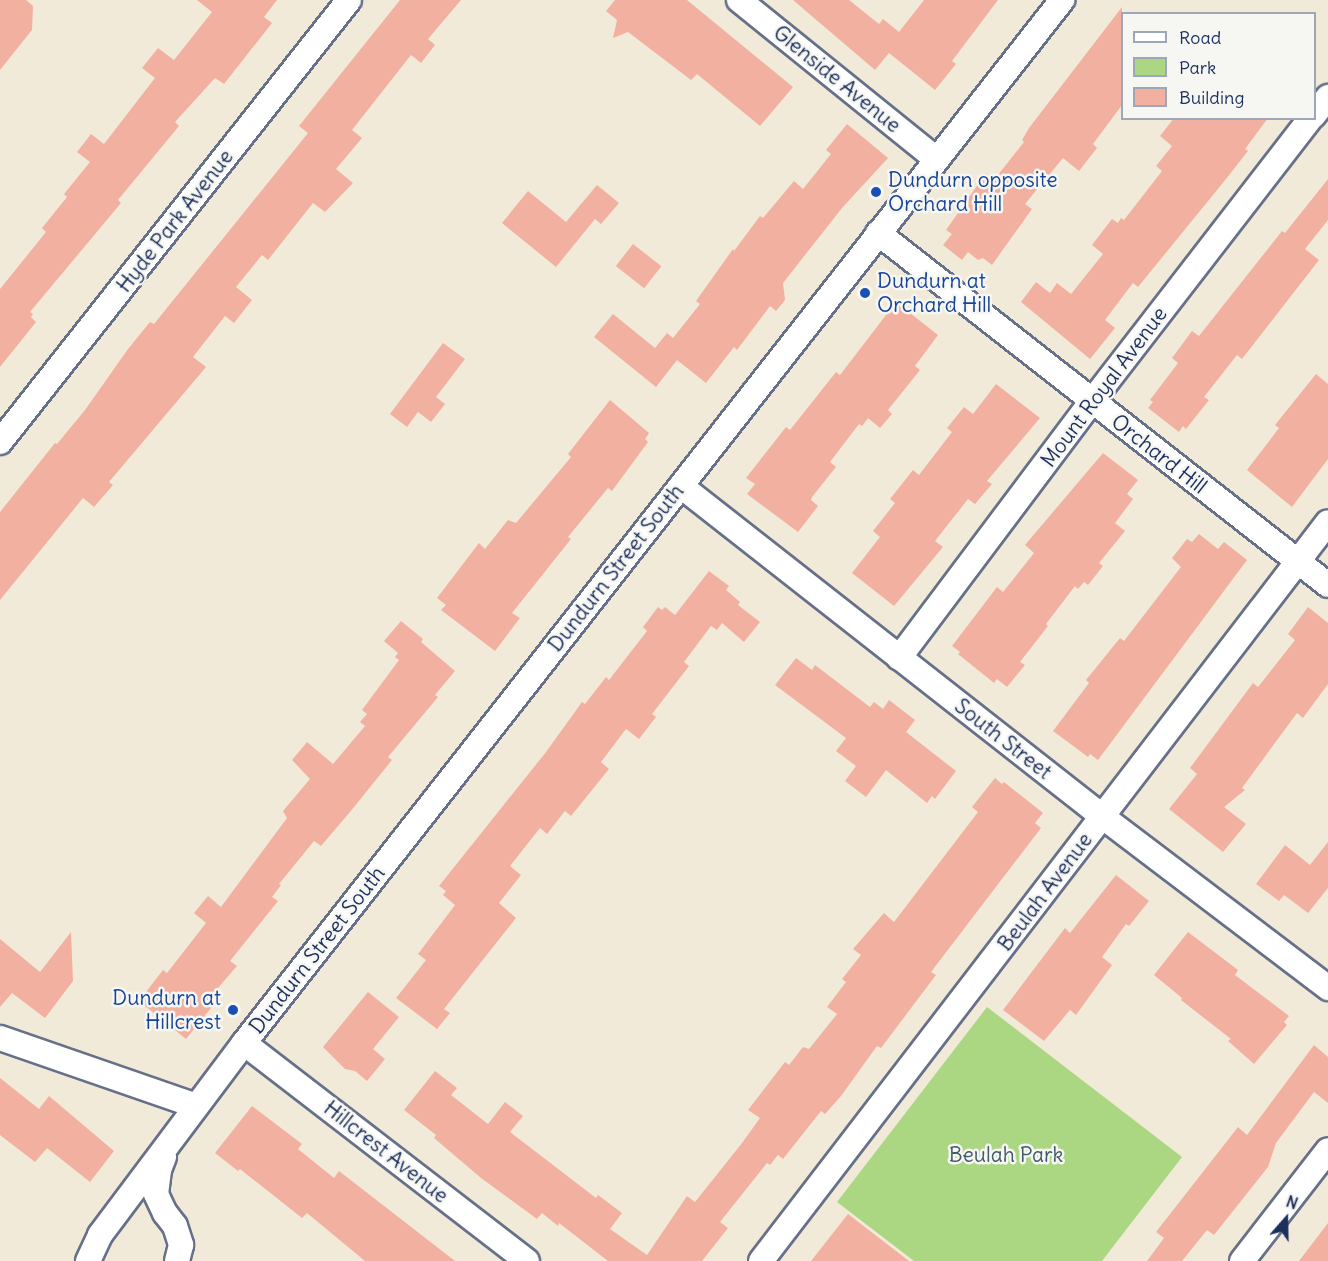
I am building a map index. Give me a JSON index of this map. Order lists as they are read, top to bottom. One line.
{"streets":{"street":["Glenside Avenue","Hyde Park Avenue","Mount Royal Avenue","Orchard Hill","Dundurn Street South","South Street","Beulah Avenue","Hillcrest Avenue"]},"crossings":[["Glenside Avenue","Dundurn Street South"],["Mount Royal Avenue","Orchard Hill"],["Mount Royal Avenue","South Street"],["Orchard Hill","Dundurn Street South"],["Orchard Hill","Beulah Avenue"],["Dundurn Street South","South Street"],["Dundurn Street South","Hillcrest Avenue"],["South Street","Beulah Avenue"]],"parks":["Beulah Park"],"places":["Dundurn opposite Orchard Hill","Dundurn at Orchard Hill","Dundurn at Hillcrest"],"legend":["Road","Park","Building"],"north":"top"}
